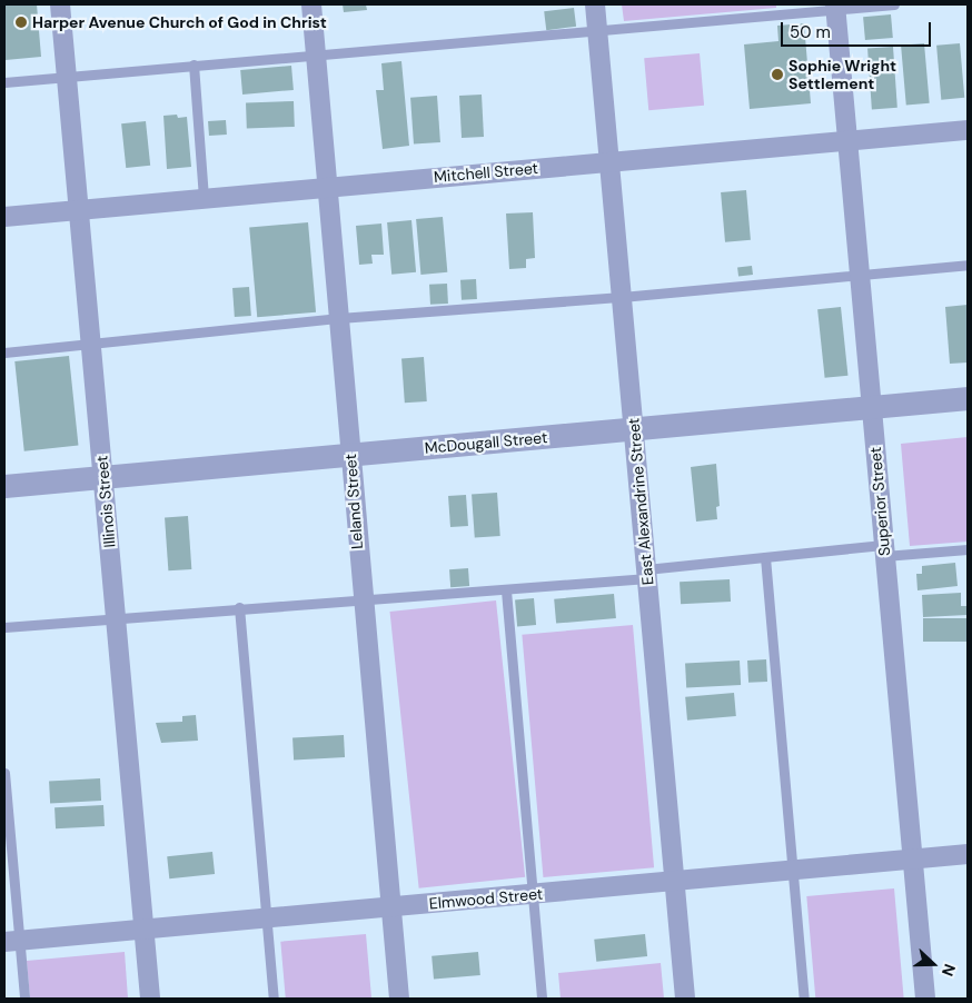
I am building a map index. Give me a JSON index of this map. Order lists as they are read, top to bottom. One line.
{"streets":{"street":["Mitchell Street","McDougall Street","Illinois Street","Leland Street","East Alexandrine Street","Superior Street","Elmwood Street"]},"crossings":[["Mitchell Street","Illinois Street"],["Mitchell Street","Leland Street"],["Mitchell Street","East Alexandrine Street"],["Mitchell Street","Superior Street"],["McDougall Street","Illinois Street"],["McDougall Street","Leland Street"],["McDougall Street","East Alexandrine Street"],["McDougall Street","Superior Street"],["Illinois Street","Elmwood Street"],["Leland Street","Elmwood Street"],["East Alexandrine Street","Elmwood Street"],["Superior Street","Elmwood Street"]],"places":["Harper Avenue Church of God in Christ","Sophie Wright Settlement"],"scale_bar":"50 m","north":"right"}
